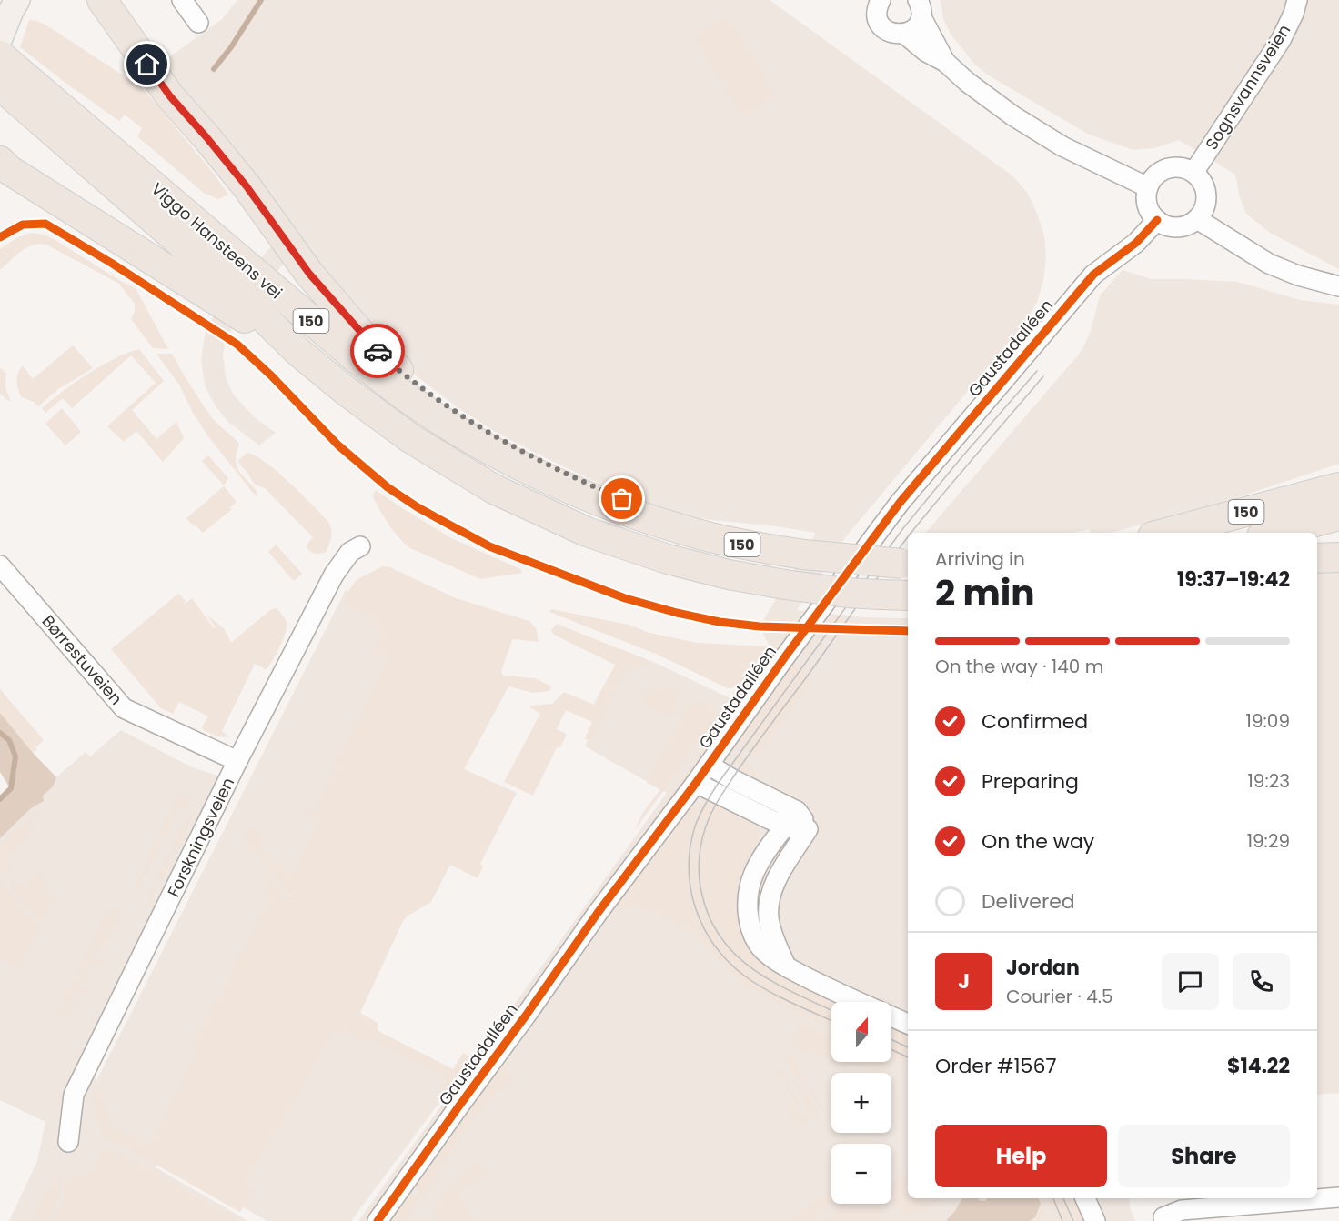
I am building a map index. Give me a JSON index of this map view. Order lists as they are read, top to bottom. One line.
{"streets":{"highway":["Viggo Hansteens vei","150"],"street":["Sognsvannsveien","Gaustadalléen","Børrestuveien","Forskningsveien"]},"crossings":[["Sognsvannsveien","Gaustadalléen"],["Børrestuveien","Forskningsveien"]],"north":"top","page":{"heading":["2 min","Arriving in","19:37–19:42"],"panel":["Jordan","Courier · 4.5","Order #1567","$14.22"],"bar":"On the way · 140 m","list":[["Confirmed","19:09"],["Preparing","19:23"],["On the way","19:29"],"Delivered"],"round":"J","map_buttons":["+","−"],"buttons":["Help","Share"]}}
